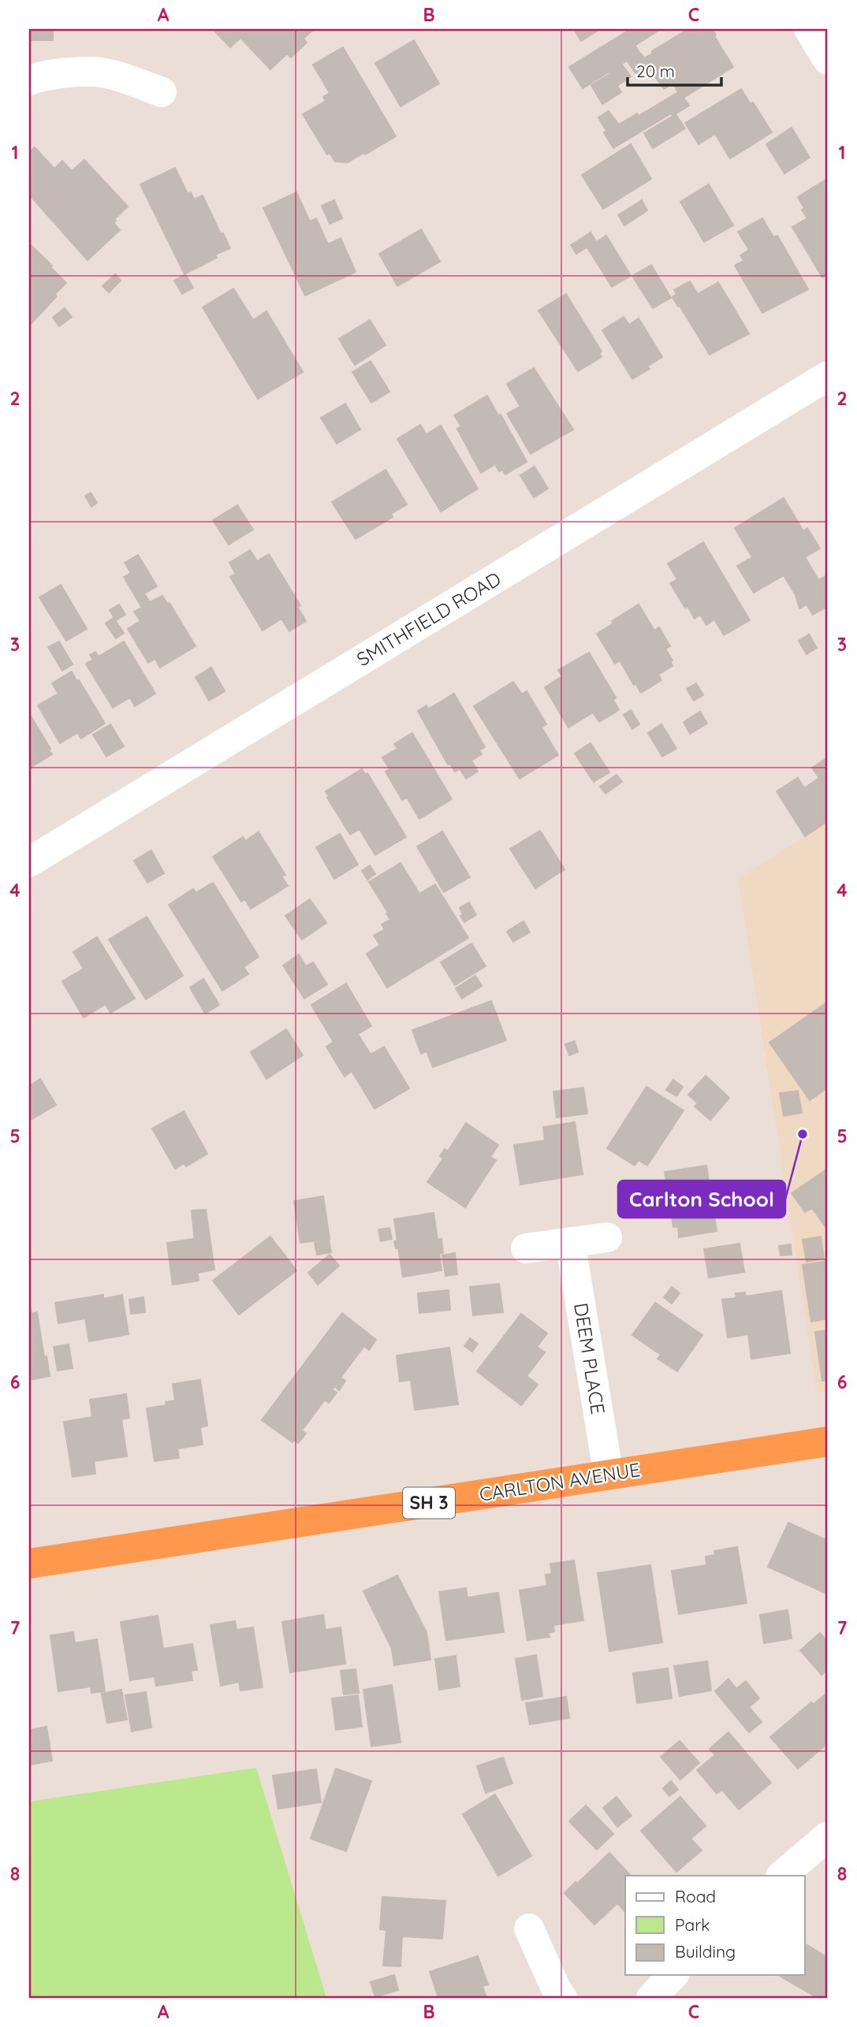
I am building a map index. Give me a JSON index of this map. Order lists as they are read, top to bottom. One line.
{"streets":{"highway":["CARLTON AVENUE","SH 3"],"street":["SMITHFIELD ROAD","DEEM PLACE"]},"crossings":[["DEEM PLACE","CARLTON AVENUE"]],"places":["Carlton School"],"legend":["Road","Park","Building"],"scale_bar":"20 m","grid":{"columns":["A","B","C"],"rows":["1","2","3","4","5","6","7","8"]}}
